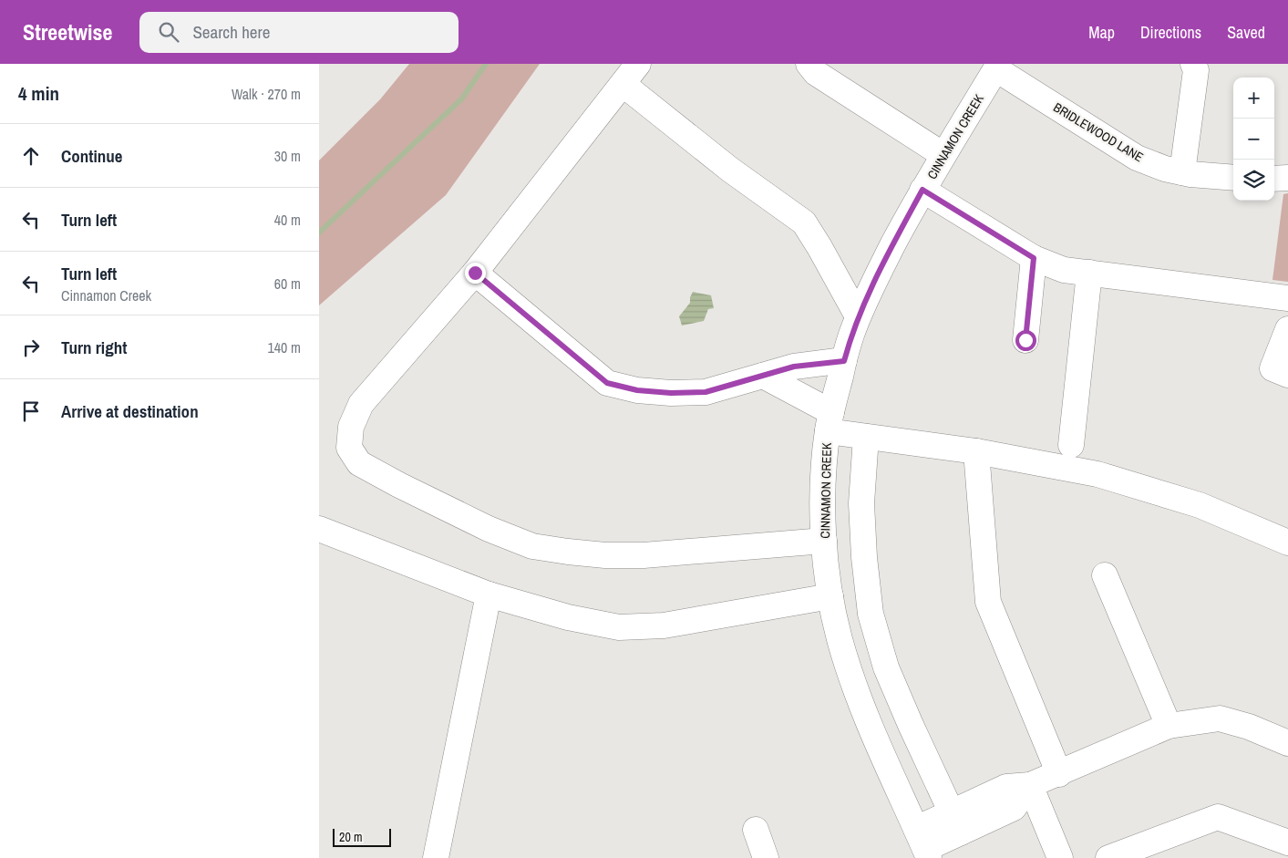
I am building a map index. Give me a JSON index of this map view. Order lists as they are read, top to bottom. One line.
{"streets":{"street":["BRIDLEWOOD LANE","CINNAMON CREEK"]},"crossings":[["BRIDLEWOOD LANE","CINNAMON CREEK"]],"scale_bar":"20 m","page":{"header":"Streetwise","search":"Search here","nav":["Map","Directions","Saved"],"heading":["4 min","Walk · 270 m"],"map_buttons":["+","−"],"list":[["Continue","30 m"],["Turn left","40 m"],["Turn left","Cinnamon Creek","60 m"],["Turn right","140 m"],"Arrive at destination"],"scale":"20 m"}}
